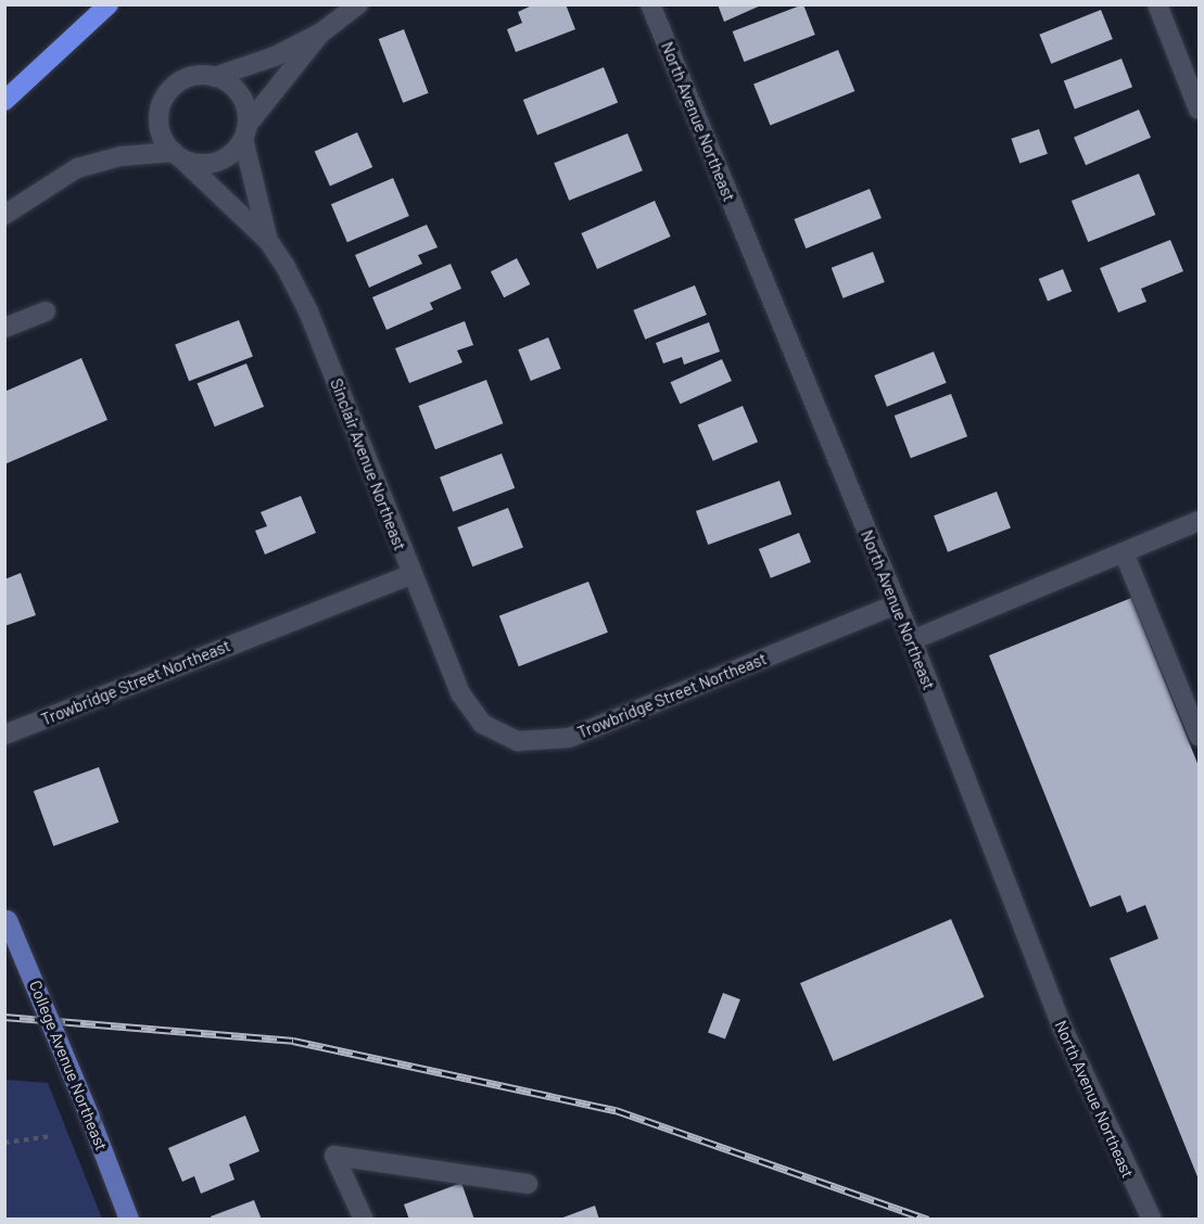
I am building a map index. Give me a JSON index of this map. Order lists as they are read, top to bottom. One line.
{"streets":{"main road":["College Avenue Northeast"],"street":["North Avenue Northeast","Sinclair Avenue Northeast","Trowbridge Street Northeast"]},"crossings":[["North Avenue Northeast","Trowbridge Street Northeast"],["Sinclair Avenue Northeast","Trowbridge Street Northeast"]]}
